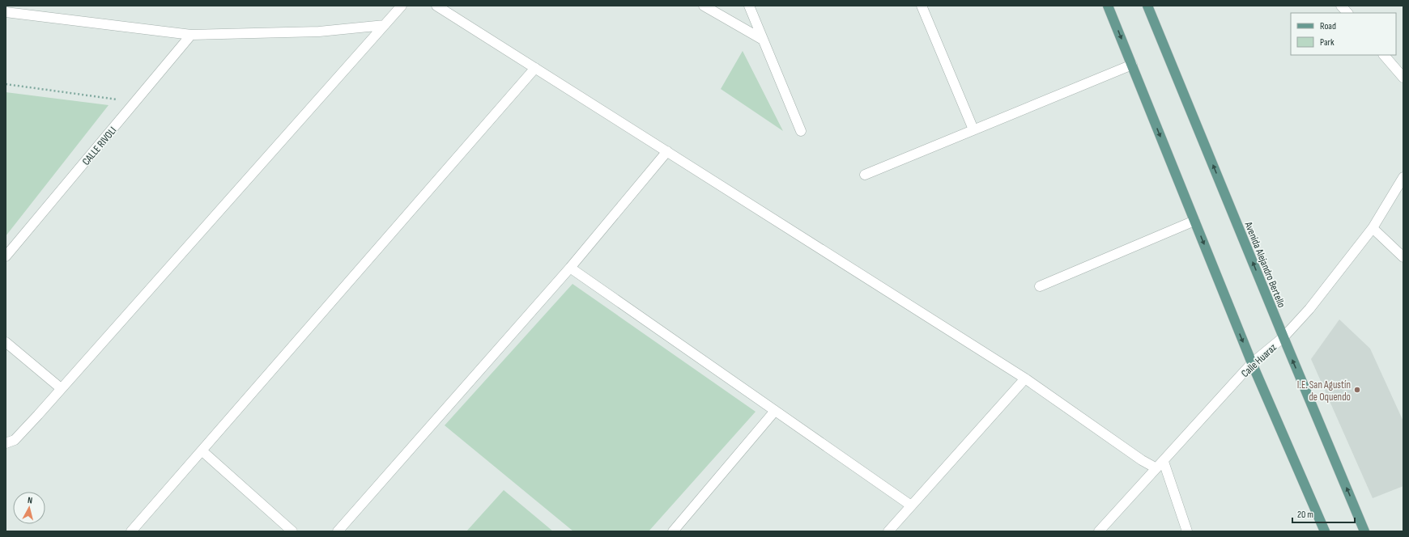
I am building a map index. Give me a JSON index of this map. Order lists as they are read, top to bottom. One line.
{"streets":{"main road":["Avenida Alejandro Bertello"],"street":["CALLE RIVOLI","Calle Huaraz"]},"crossings":[["Avenida Alejandro Bertello","Calle Huaraz"]],"places":["I.E. San Agustín de Oquendo"],"legend":["Road","Park"],"scale_bar":"20 m","north":"top"}
